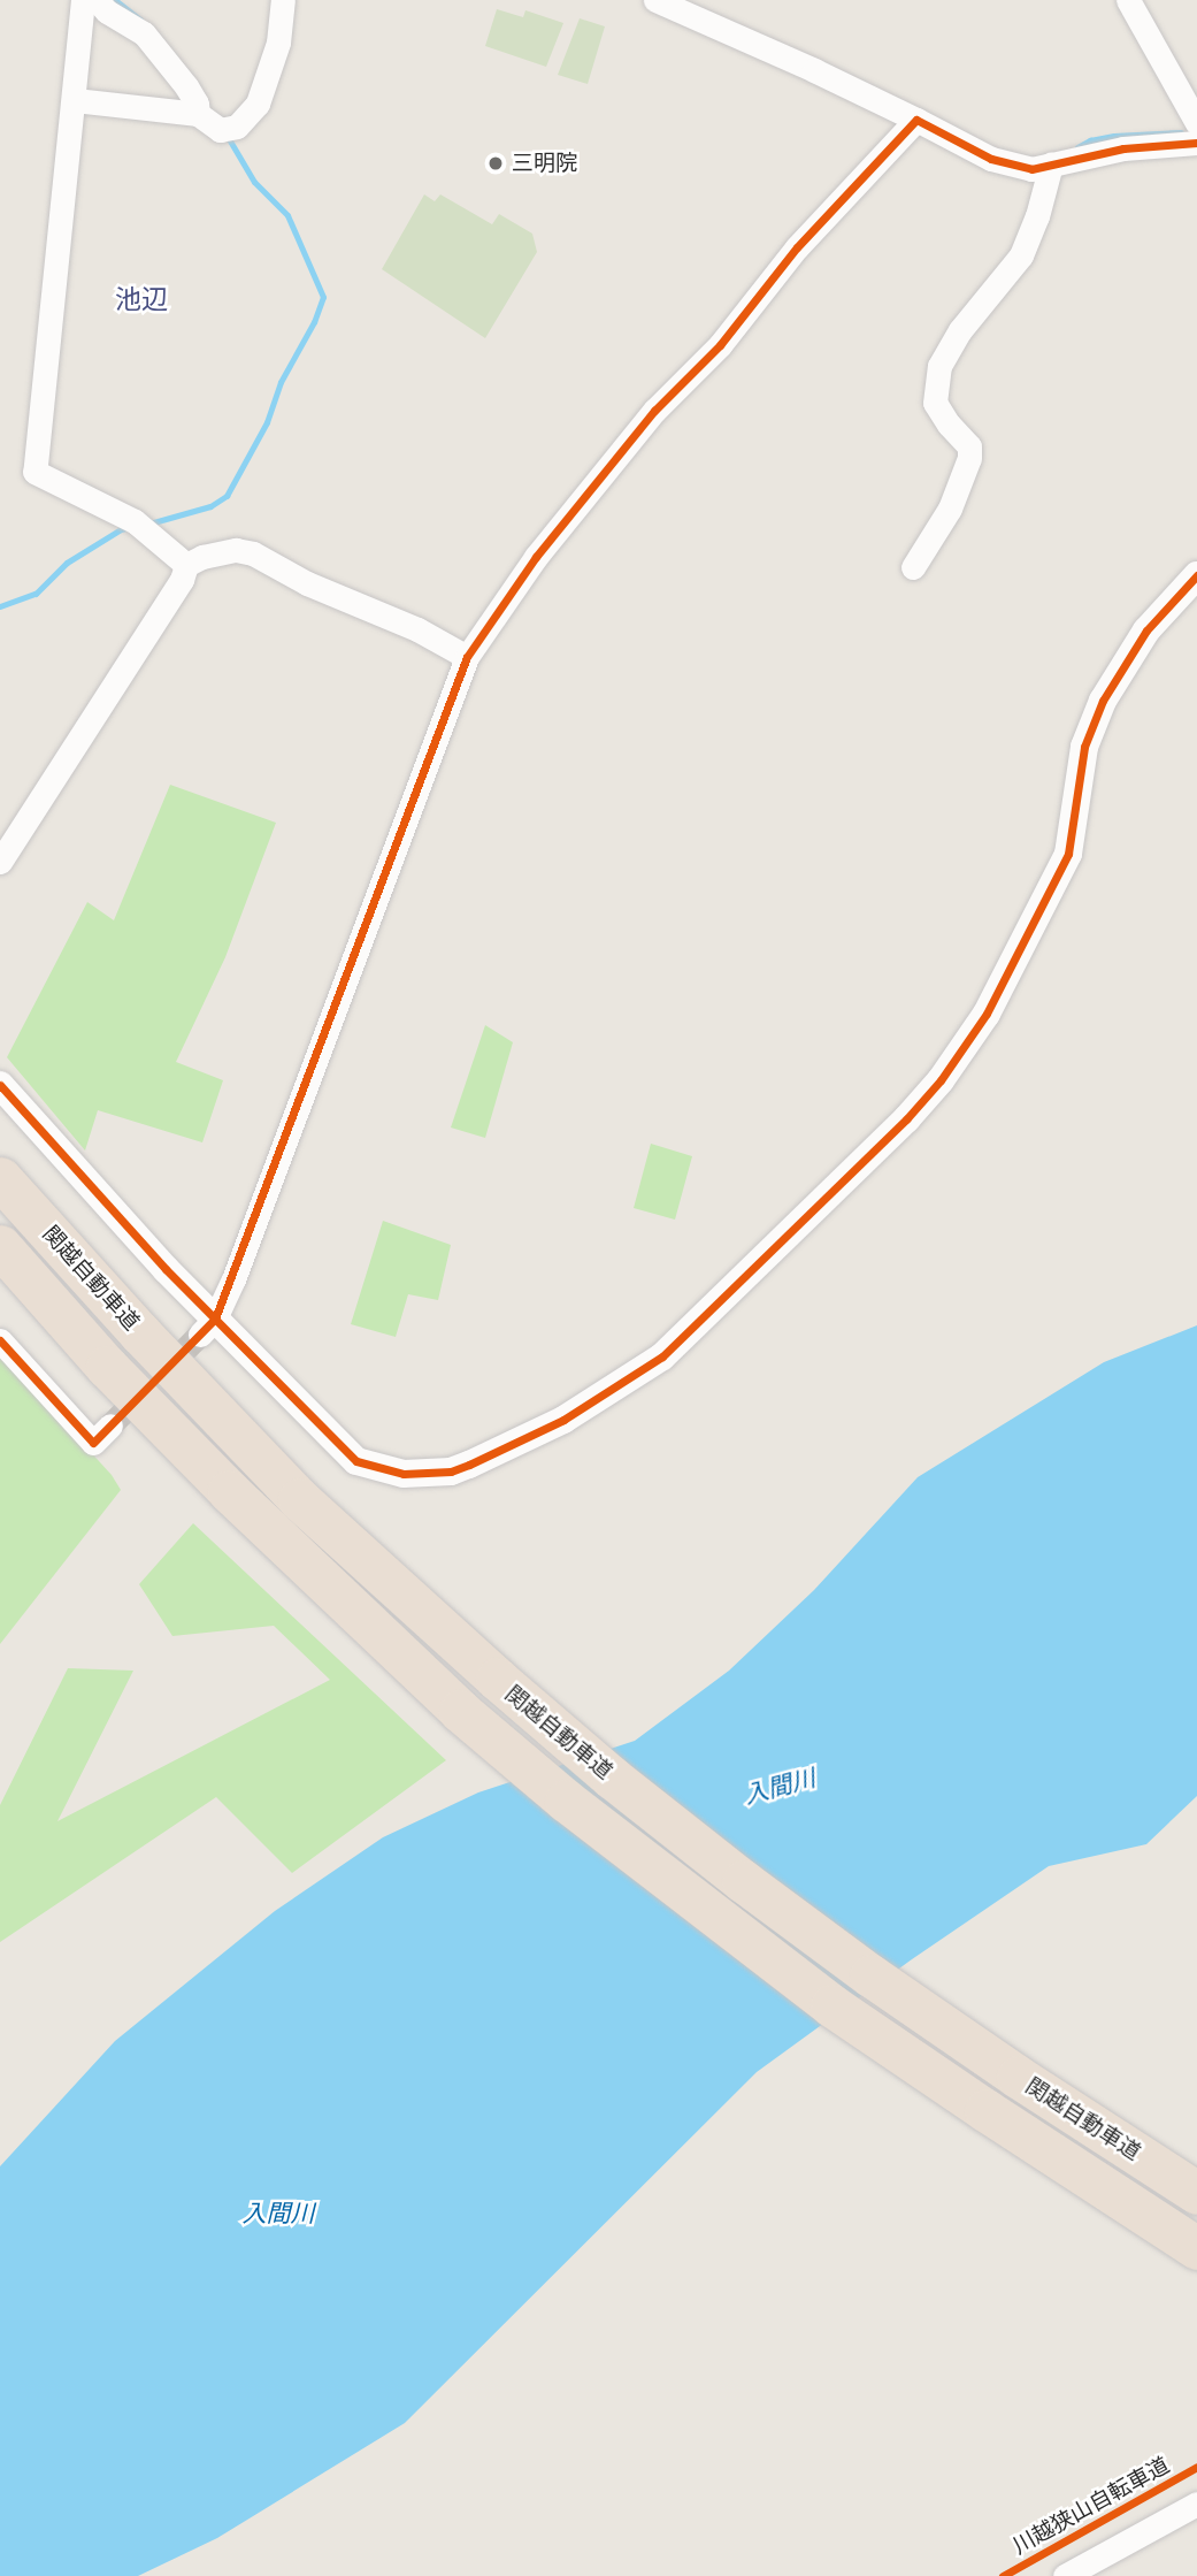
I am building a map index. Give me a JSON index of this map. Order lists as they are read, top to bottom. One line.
{"streets":{"highway":["関越自動車道"],"cycle path":["川越狭山自転車道"]},"districts":["池辺"],"water":["入間川"],"places":["三明院"]}
